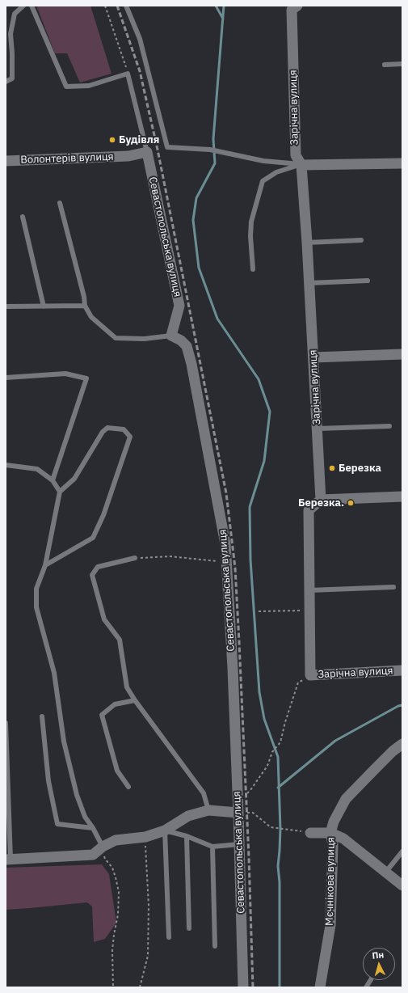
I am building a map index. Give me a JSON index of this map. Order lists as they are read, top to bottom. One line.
{"streets":{"street":["Зарічна вулиця","Волонтерів вулиця","Севастопольська вулиця","Мєчнікова вулиця"]},"crossings":[["Волонтерів вулиця","Севастопольська вулиця"]],"places":["Будівля","Березка","Березка."],"north":"top"}
